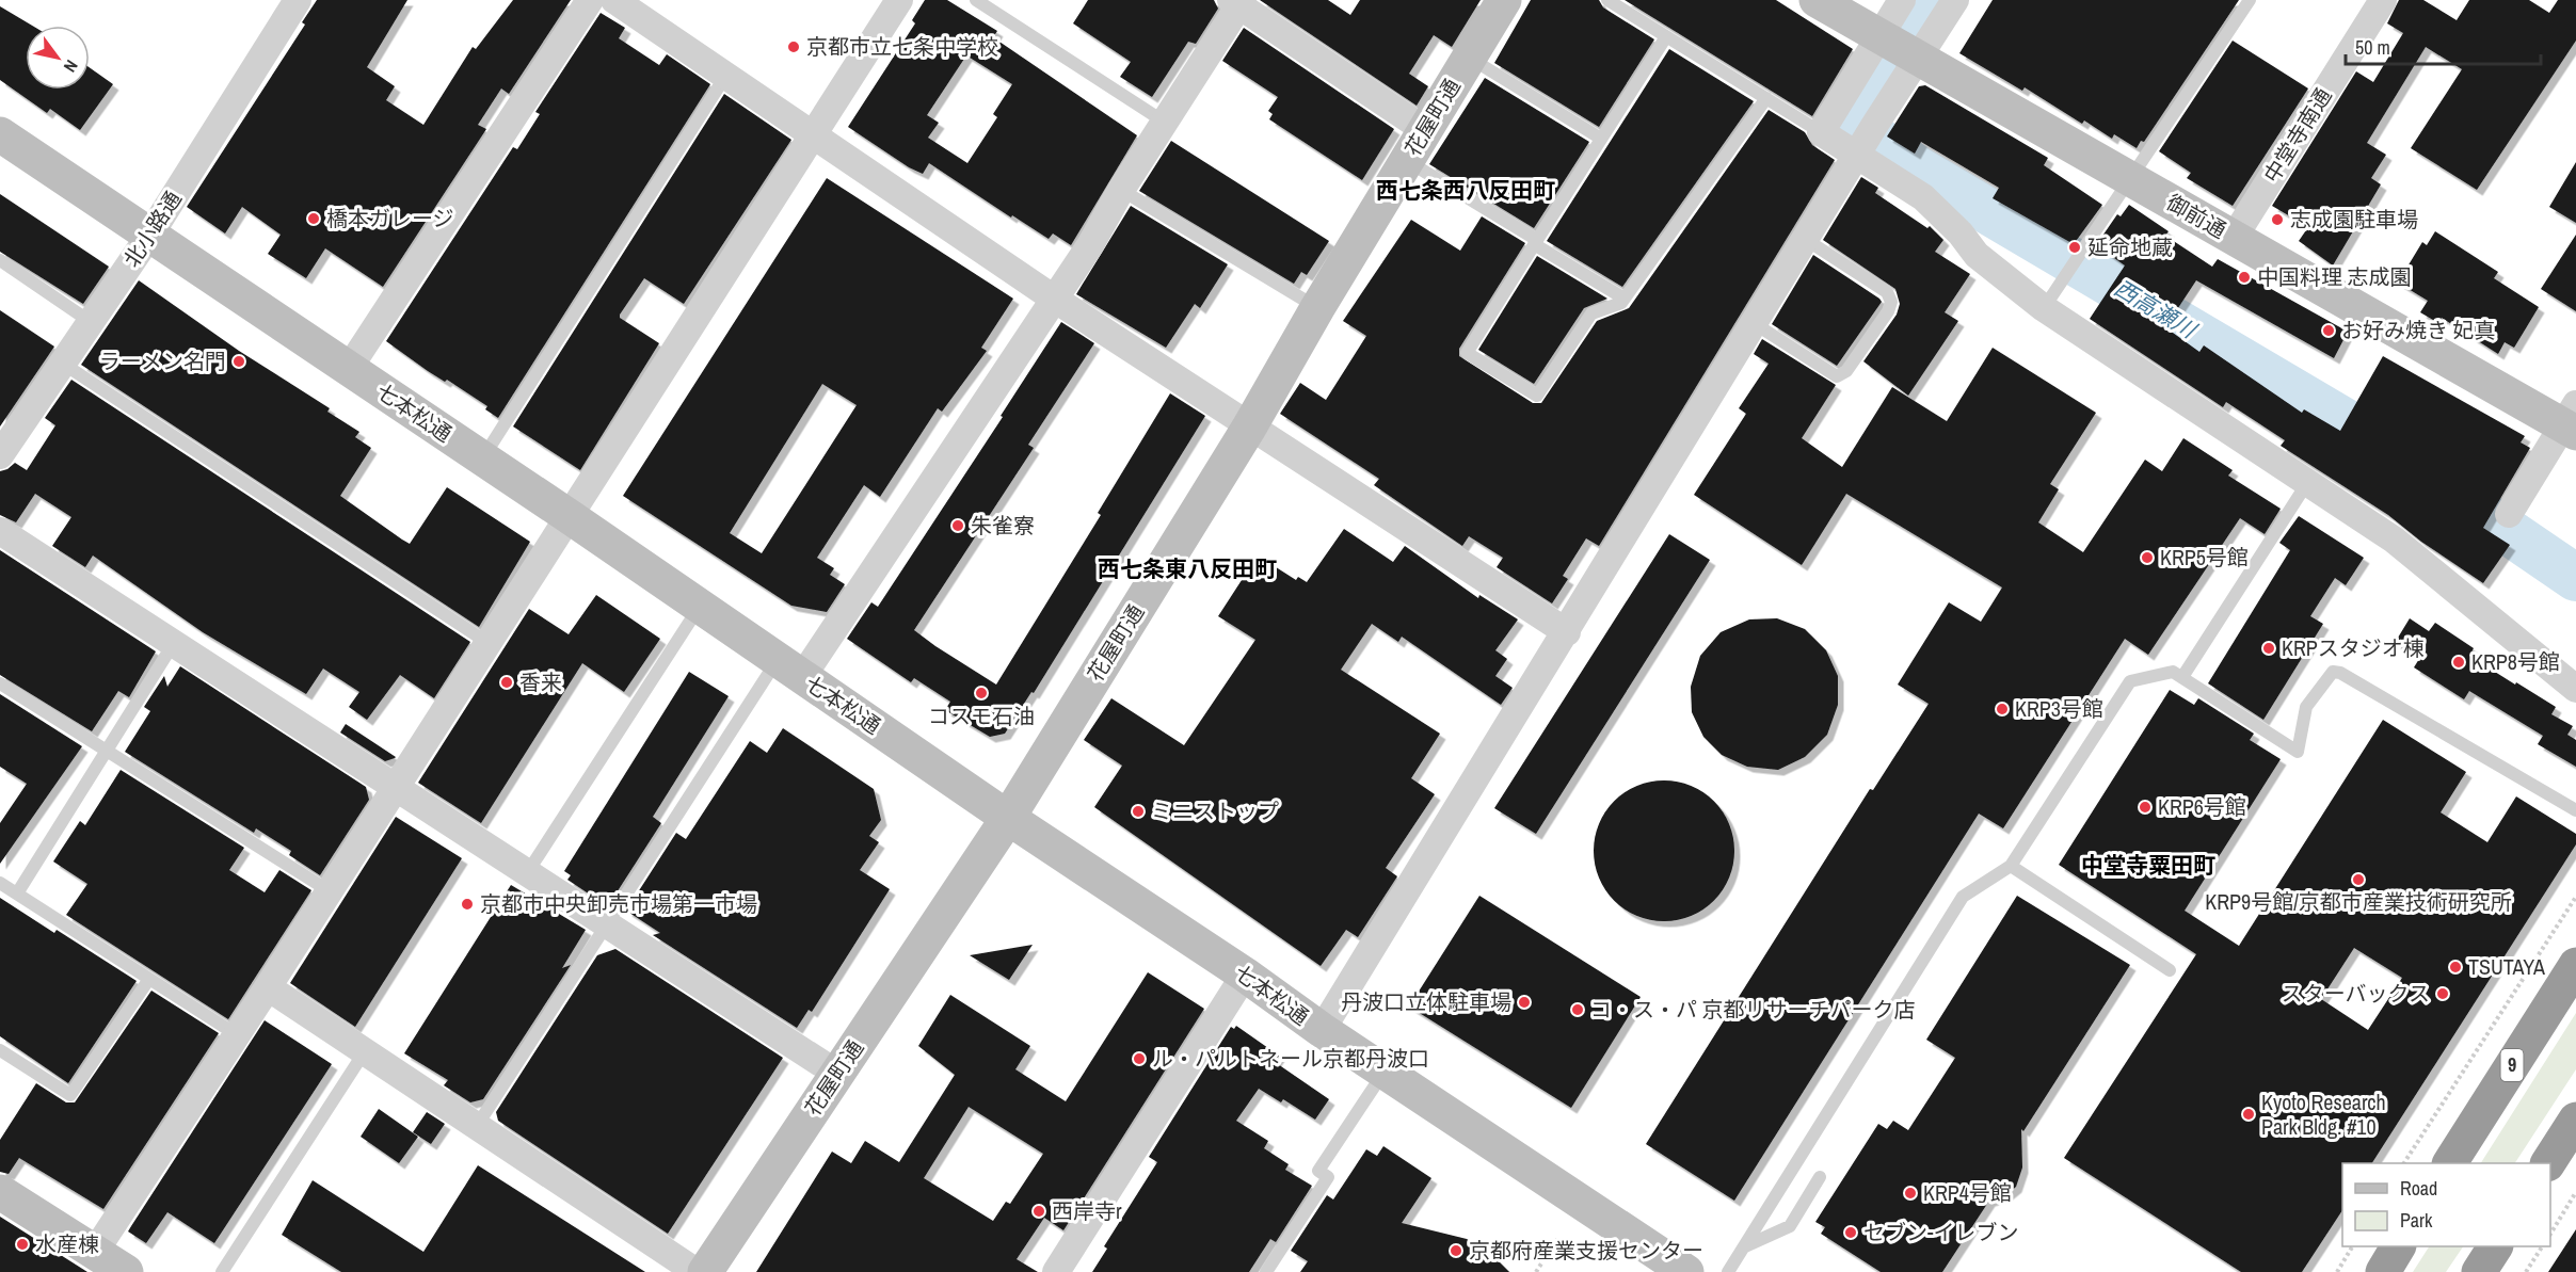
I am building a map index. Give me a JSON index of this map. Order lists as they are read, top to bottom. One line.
{"streets":{"highway":["9"],"street":["花屋町通","中堂寺南通","御前通","北小路通","七本松通"]},"crossings":[["花屋町通","七本松通"],["中堂寺南通","御前通"],["北小路通","七本松通"]],"districts":["西七条西八反田町","西七条東八反田町","中堂寺粟田町"],"water":["西高瀬川"],"places":["京都市立七条中学校","橋本ガレージ","志成園駐車場","延命地蔵","中国料理 志成園","お好み焼き 妃真","ラーメン名門","朱雀寮","KRP5号館","KRPスタジオ棟","KRP8号館","香来","コスモ石油","KRP3号館","KRP6号館","ミニストップ","KRP9号館/京都市産業技術研究所","京都市中央卸売市場第一市場","TSUTAYA","スターバックス","丹波口立体駐車場","コ・ス・パ 京都リサーチパーク店","ル・パルトネール京都丹波口","Kyoto Research Park Bldg. #10","KRP4号館","西岸寺r","セブン-イレブン","水産棟","京都府産業支援センター"],"legend":["Road","Park"],"scale_bar":"50 m","north":"bottom right"}
